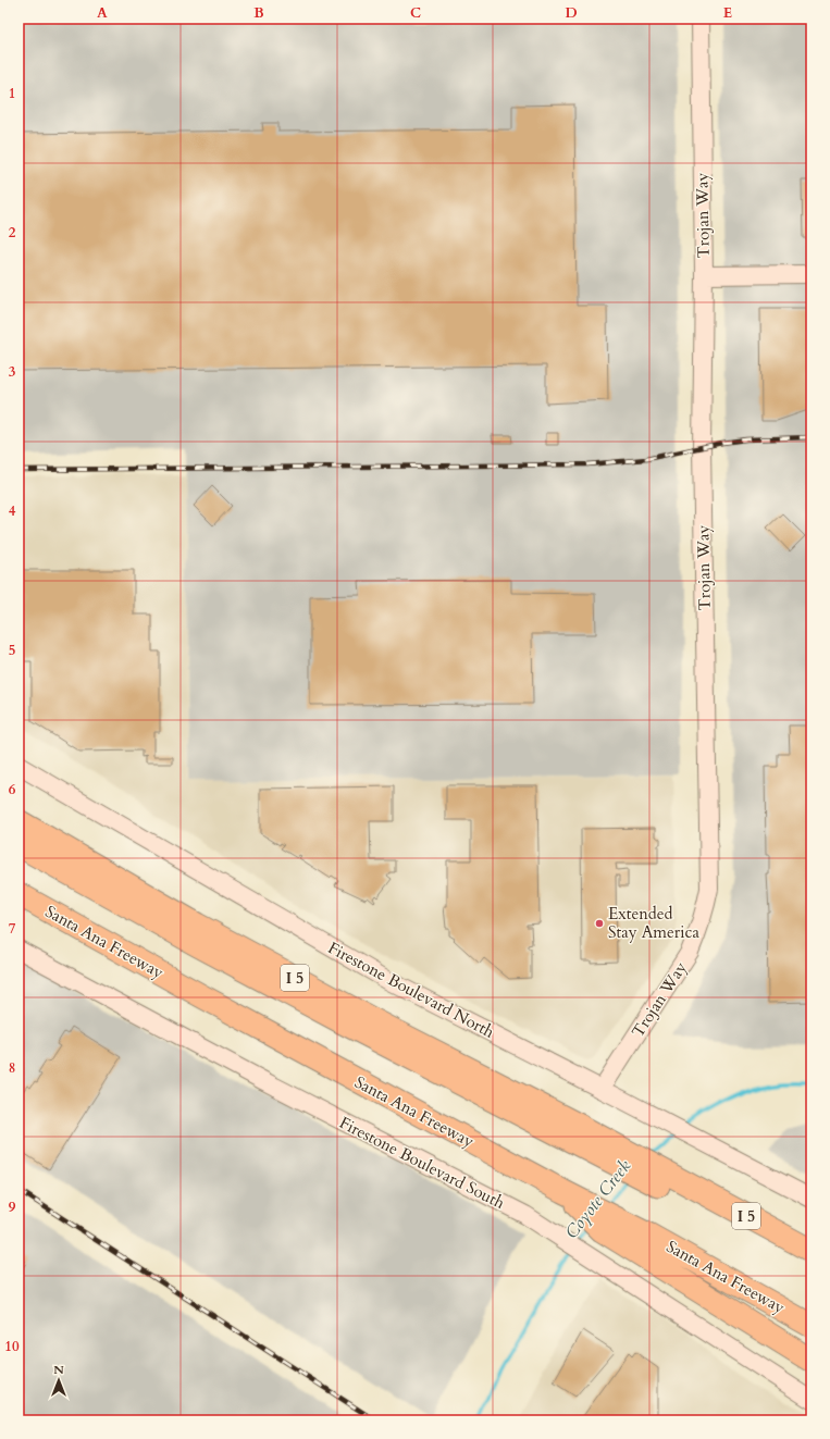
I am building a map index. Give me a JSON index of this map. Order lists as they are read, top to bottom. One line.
{"streets":{"highway":["Santa Ana Freeway","I 5"],"street":["Trojan Way","Firestone Boulevard North","Firestone Boulevard South"]},"crossings":[["Trojan Way","Firestone Boulevard North"]],"water":["Coyote Creek"],"places":["Extended Stay America"],"north":"top","grid":{"columns":["A","B","C","D","E"],"rows":["1","2","3","4","5","6","7","8","9","10"]}}
